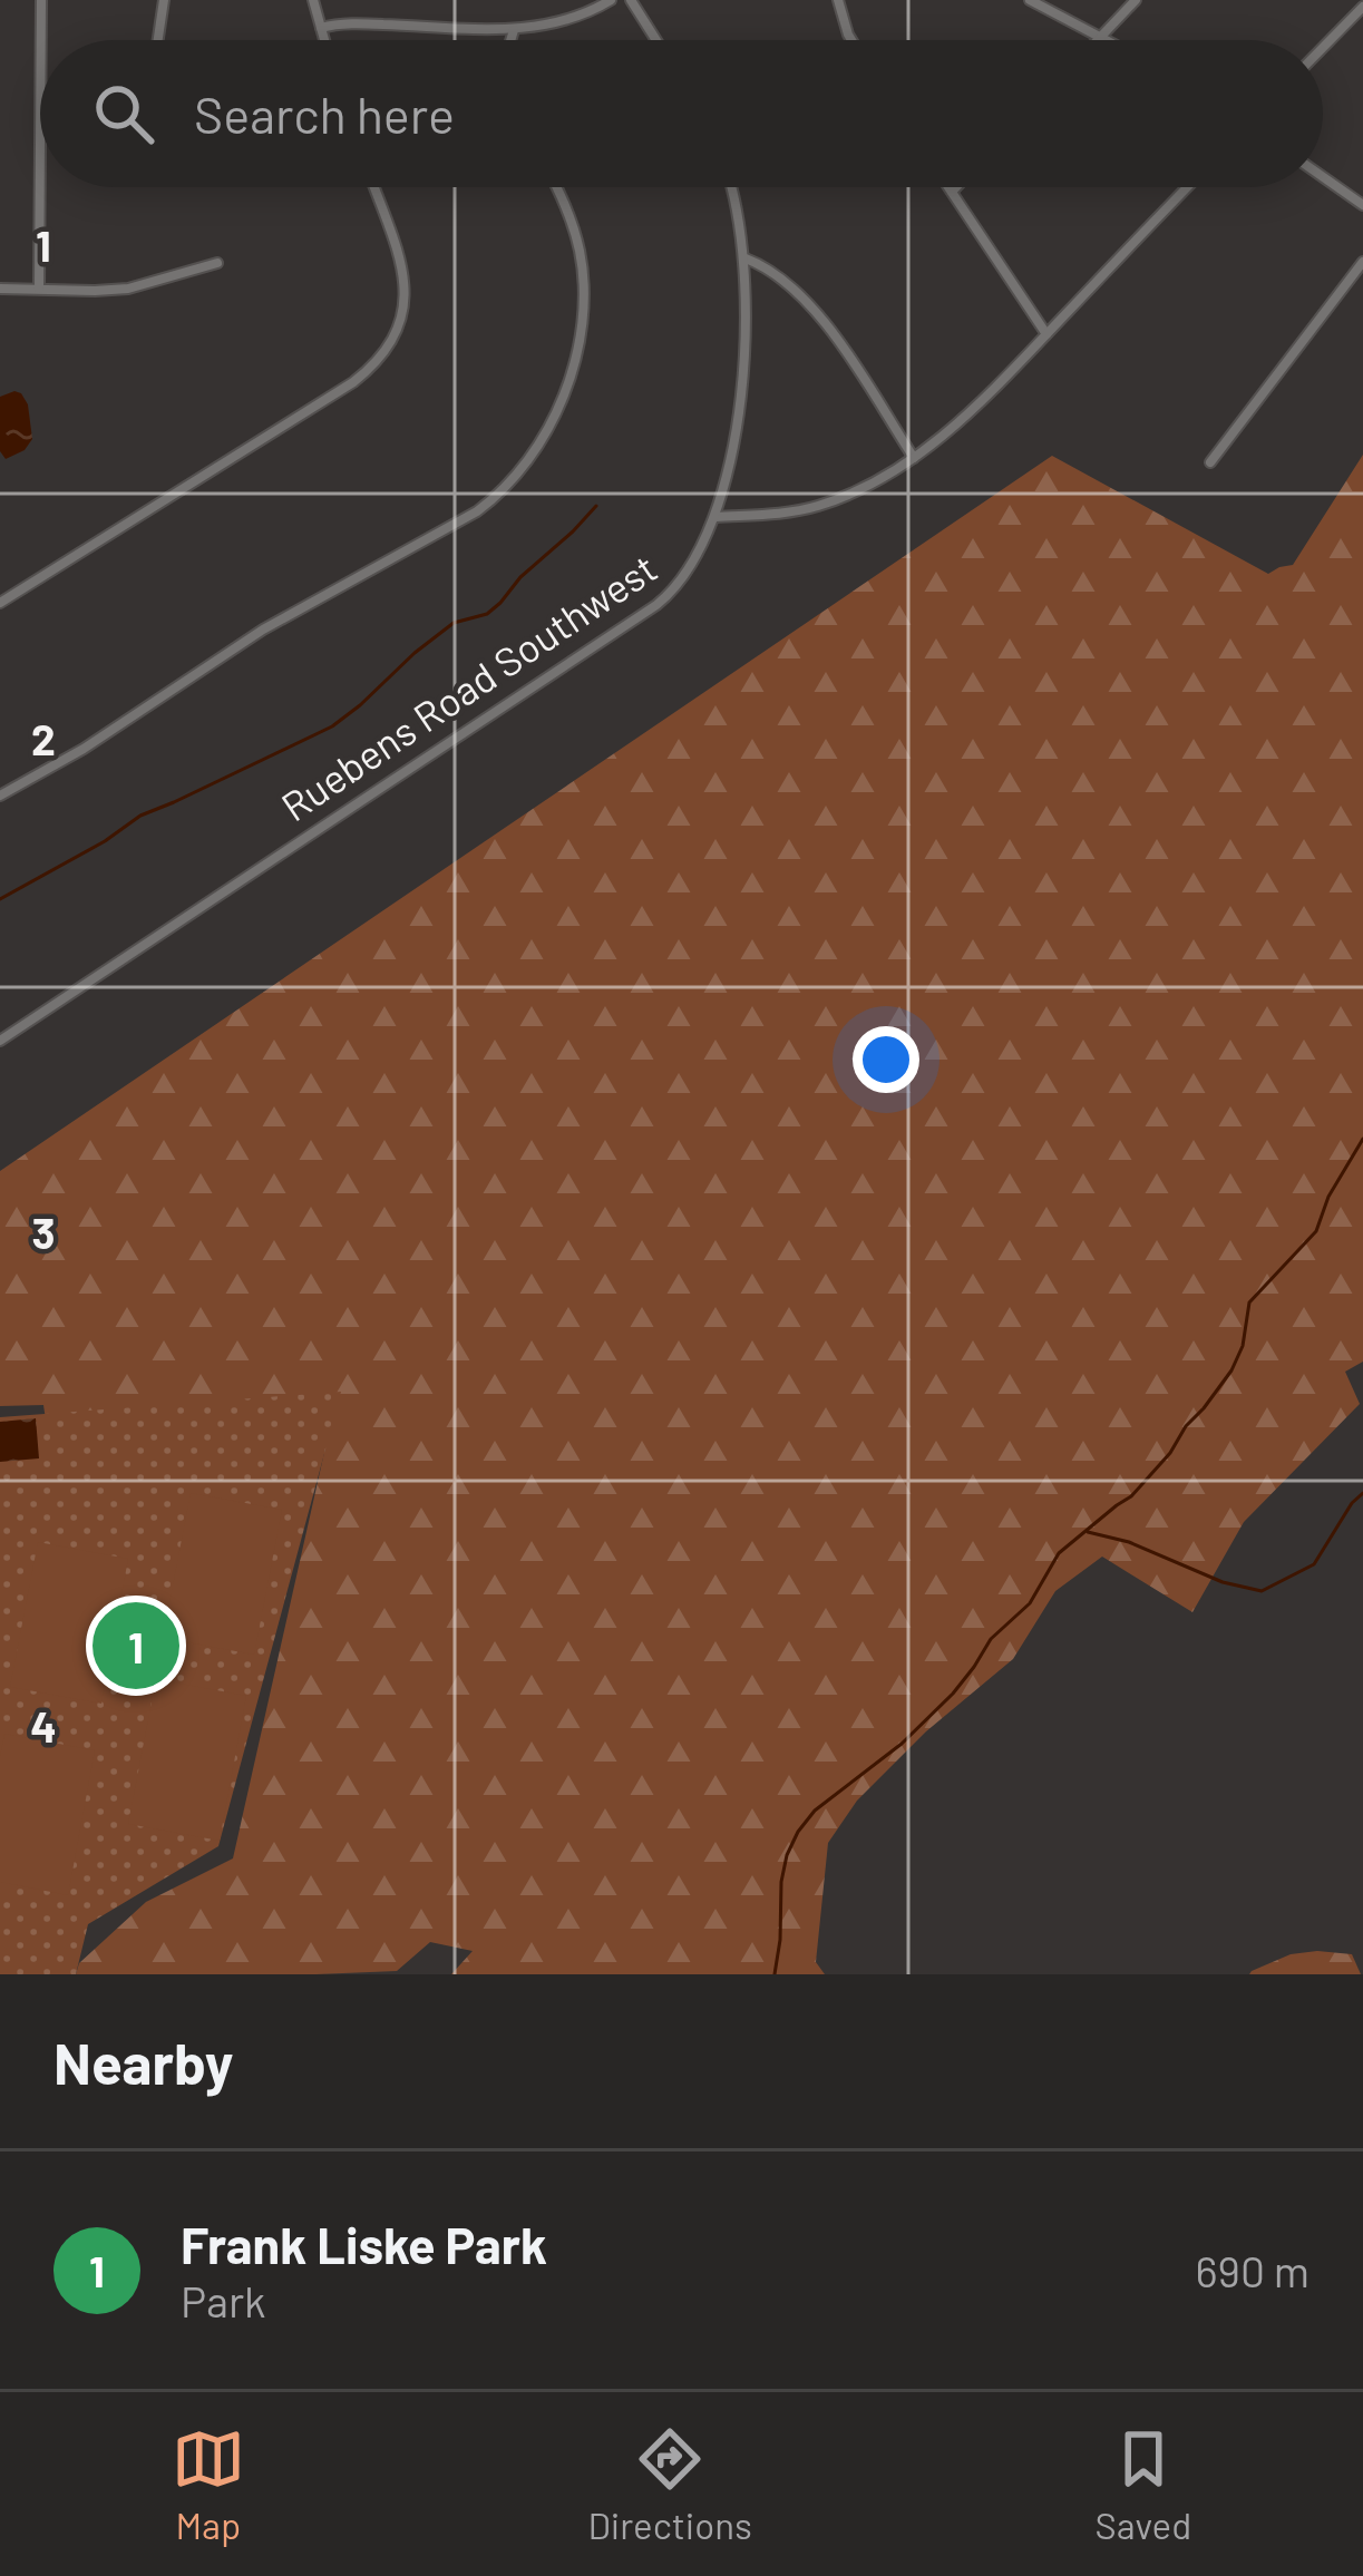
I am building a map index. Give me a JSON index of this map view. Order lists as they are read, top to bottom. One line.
{"streets":{"street":["Ruebens Road Southwest"]},"page":{"search":"Search here","pins":"1","heading":"Nearby","list":[{"mark":"1","name":"Frank Liske Park","note":"Park","value":"690 m"}],"nav":["Map","Directions","Saved"]},"grid":{"rows":["1","2","3","4"]}}
